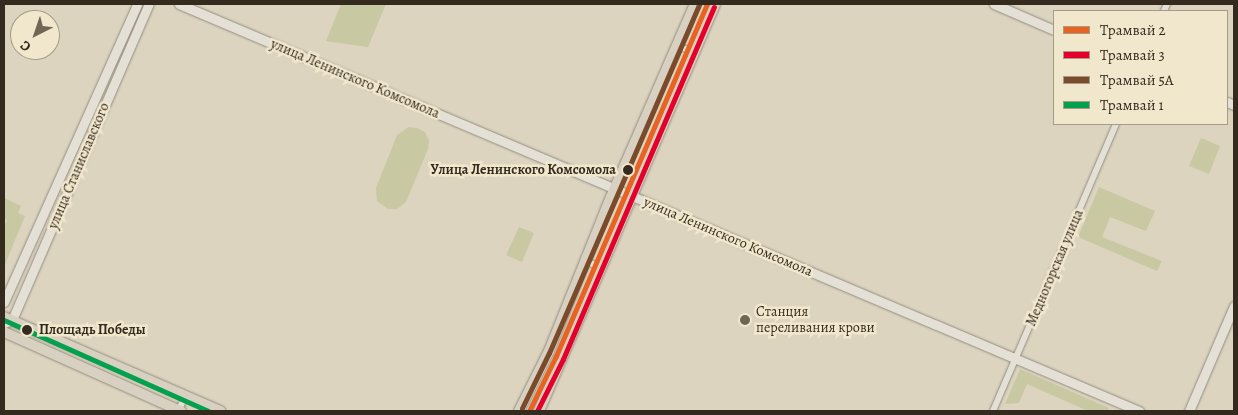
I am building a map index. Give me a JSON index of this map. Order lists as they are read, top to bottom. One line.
{"streets":{"street":["улица Ленинского Комсомола","улица Станиславского","Медногорская улица"]},"crossings":[["улица Ленинского Комсомола","Медногорская улица"]],"places":["Улица Ленинского Комсомола","Станция переливания крови","Площадь Победы"],"lines":["tram line 2","tram line 5А","tram line 3","tram line 1"],"legend":["Трамвай 2","Трамвай 3","Трамвай 5А","Трамвай 1"],"north":"bottom left"}
